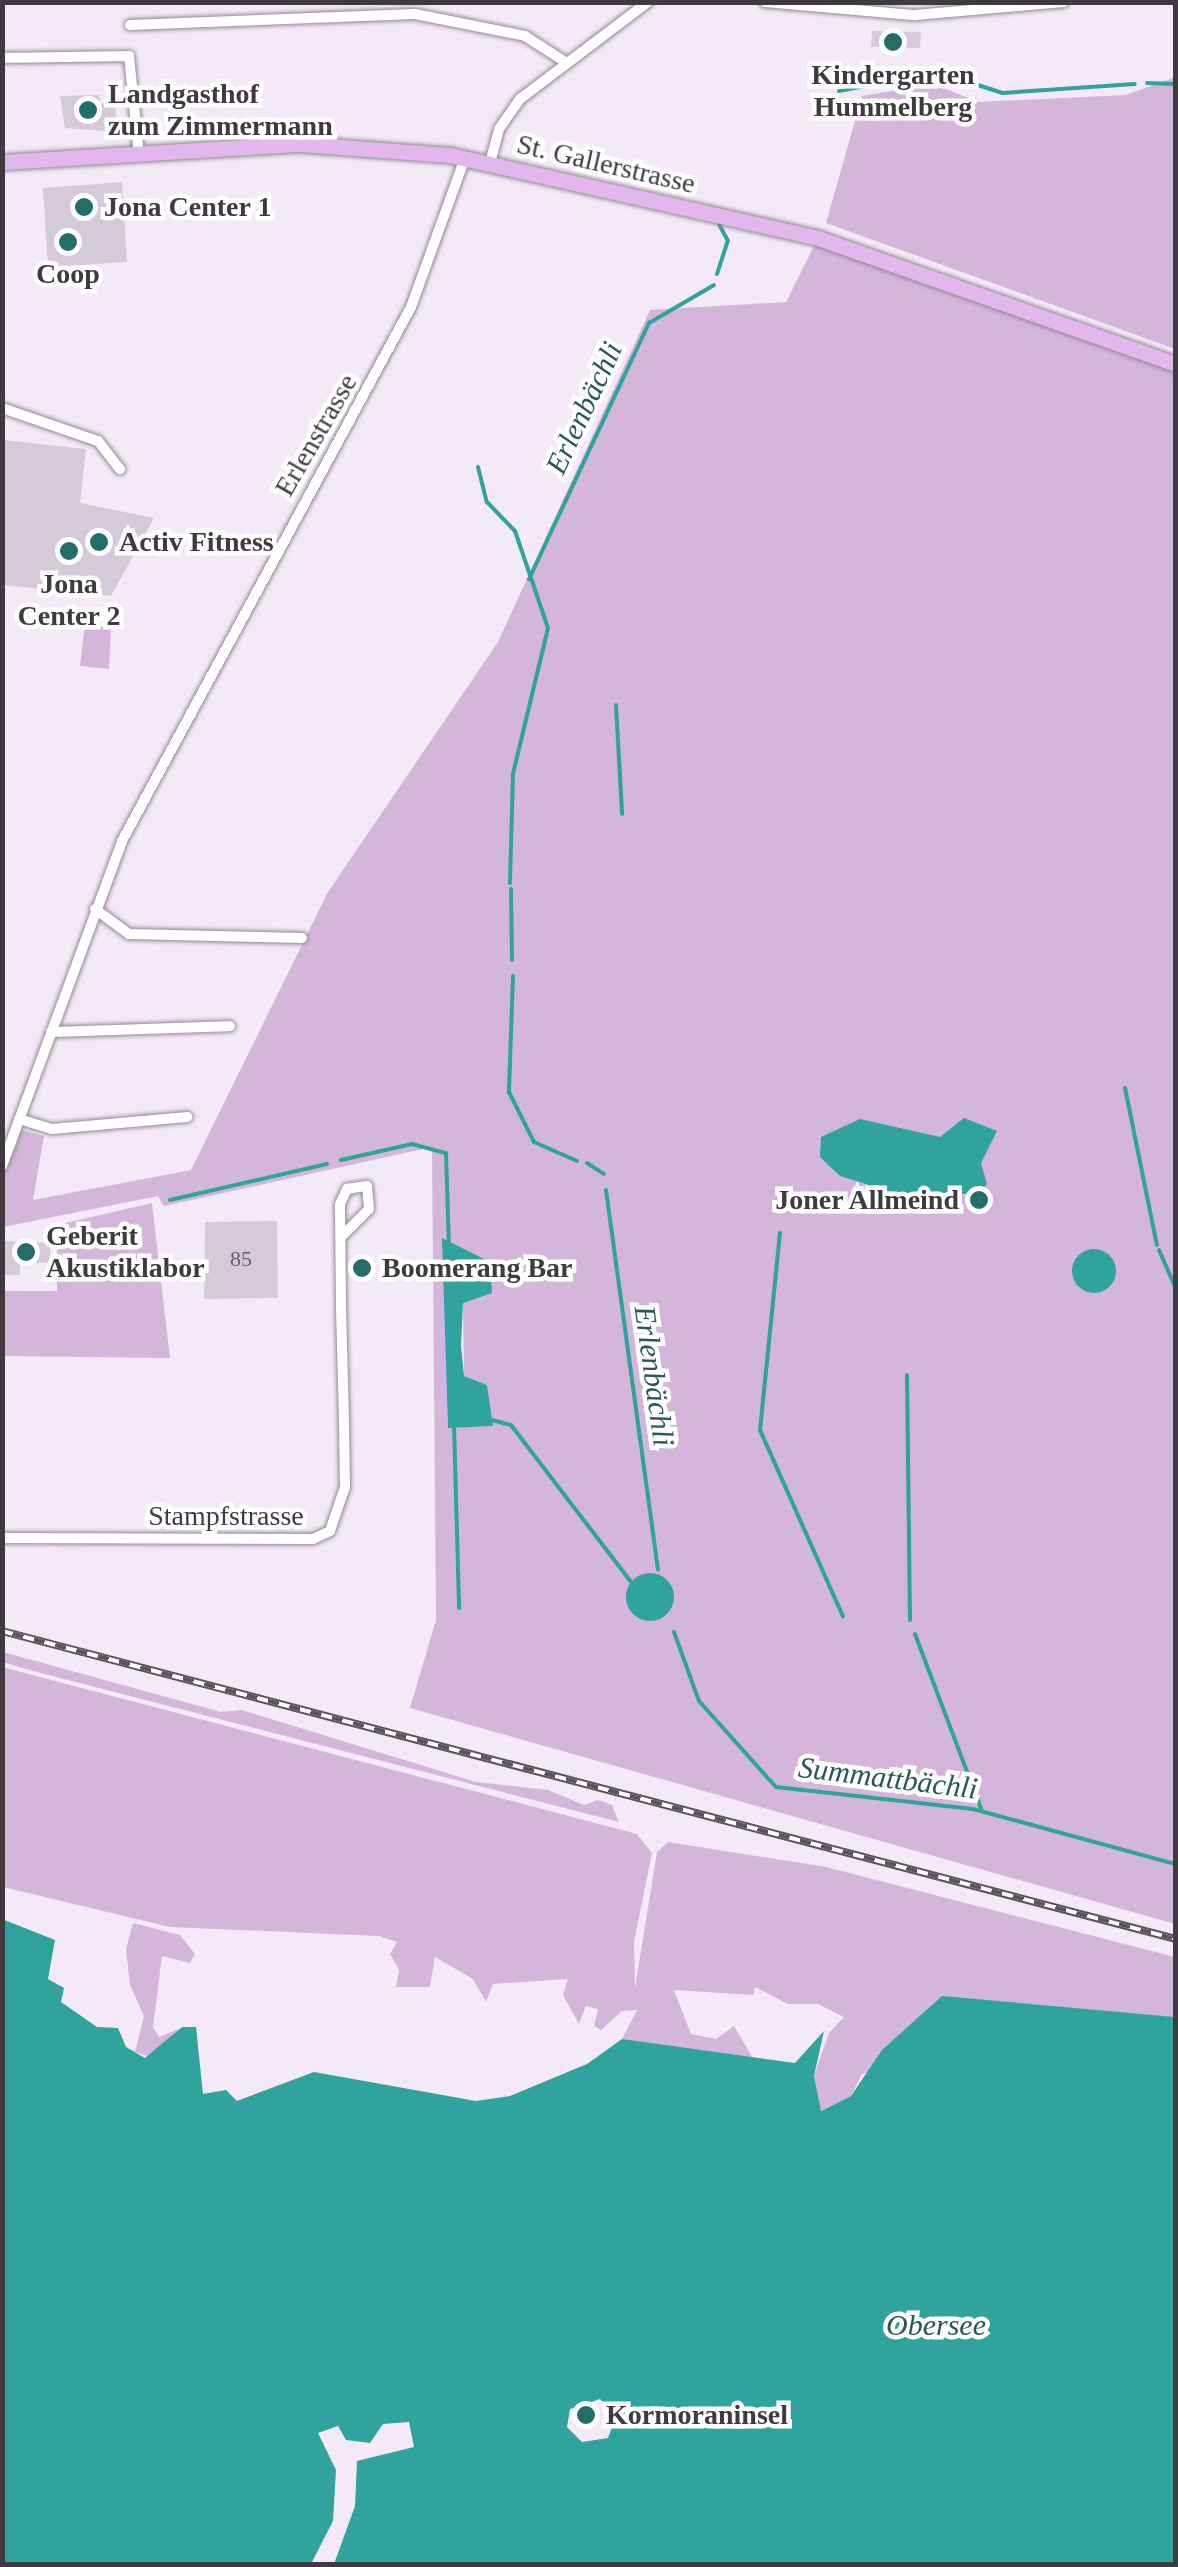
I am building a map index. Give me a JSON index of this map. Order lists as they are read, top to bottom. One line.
{"streets":{"main road":["St. Gallerstrasse"],"street":["Erlenstrasse","Stampfstrasse"]},"crossings":[["St. Gallerstrasse","Erlenstrasse"]],"water":["Erlenbächli","Summattbächli","Obersee"],"places":["Kindergarten Hummelberg","Landgasthof zum Zimmermann","Jona Center 1","Coop","Activ Fitness","Jona Center 2","Joner Allmeind","Geberit Akustiklabor","Boomerang Bar","Kormoraninsel"],"house_numbers":["85"]}
